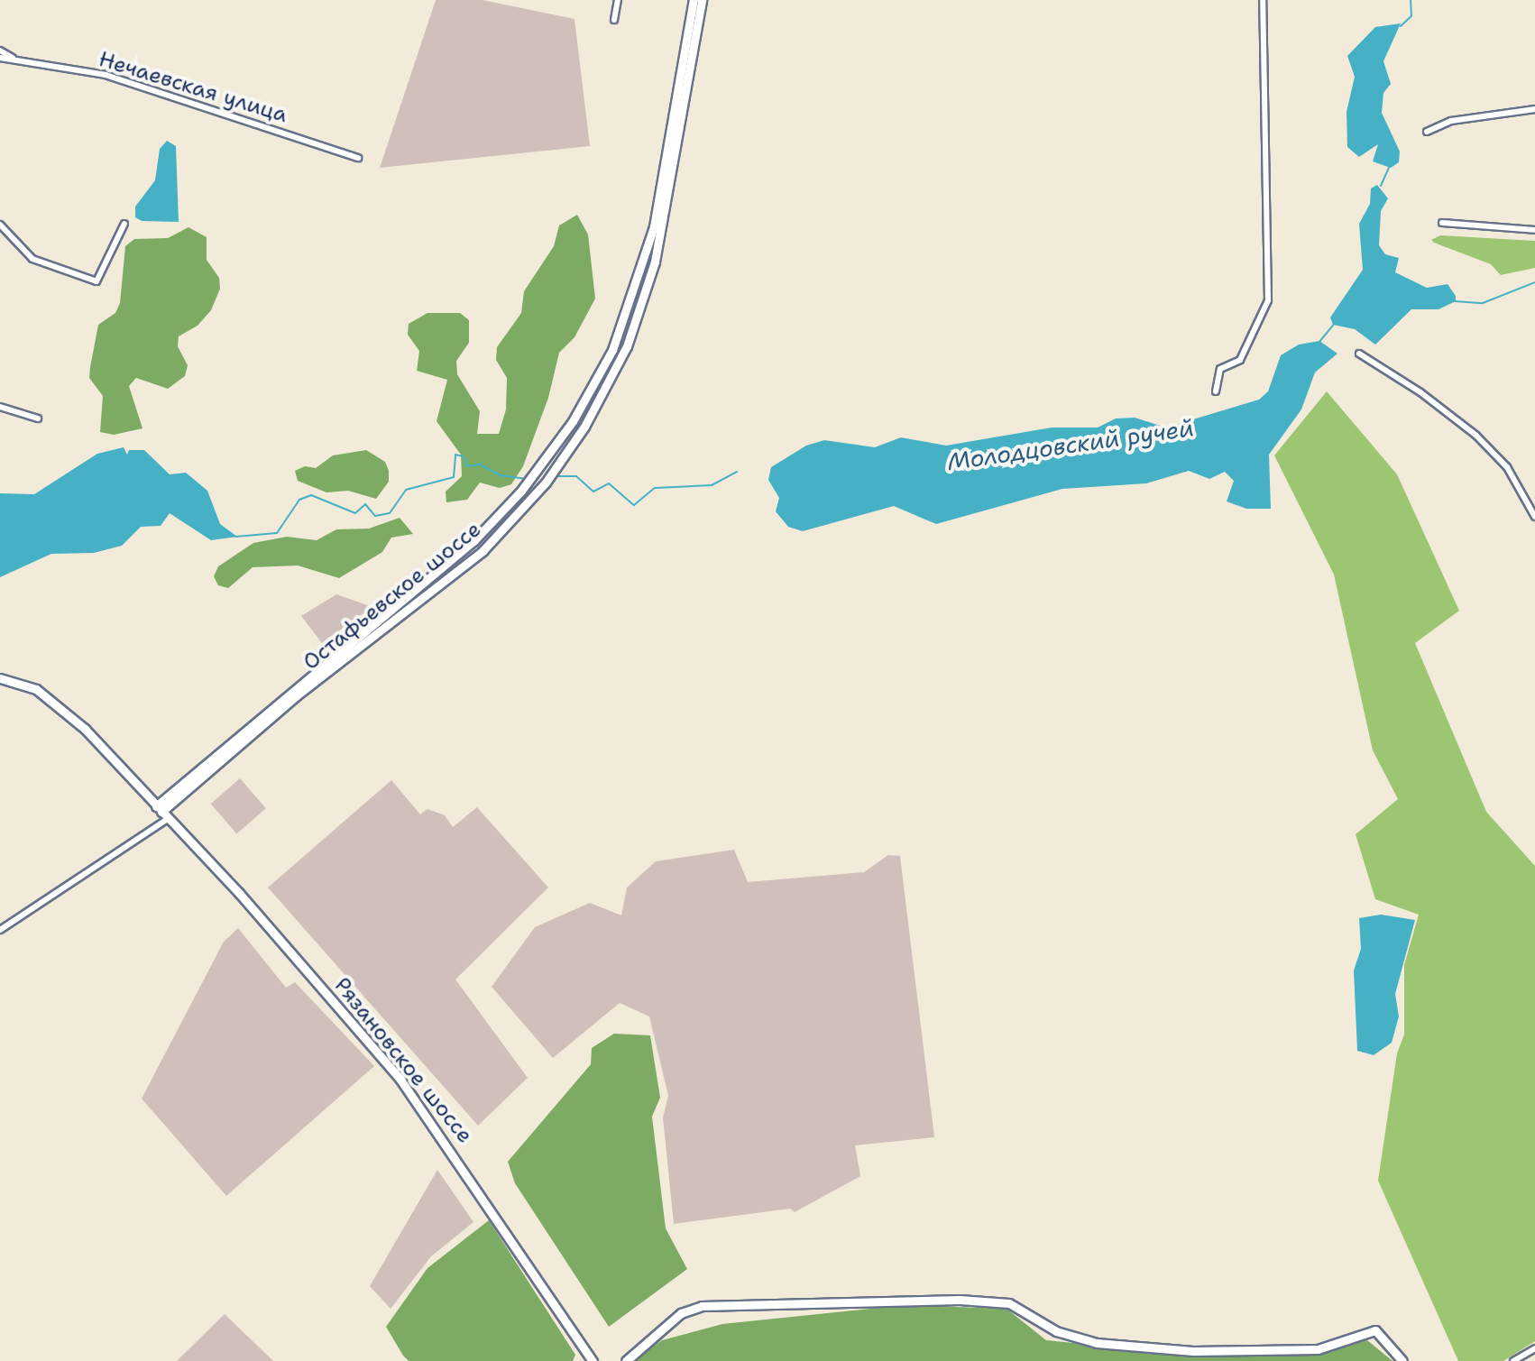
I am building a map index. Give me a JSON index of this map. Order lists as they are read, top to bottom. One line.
{"streets":{"main road":["Остафьевское шоссе","Рязановское шоссе"],"street":["Нечаевская улица"]},"crossings":[["Остафьевское шоссе","Рязановское шоссе"]],"water":["Молодцовский ручей"]}
